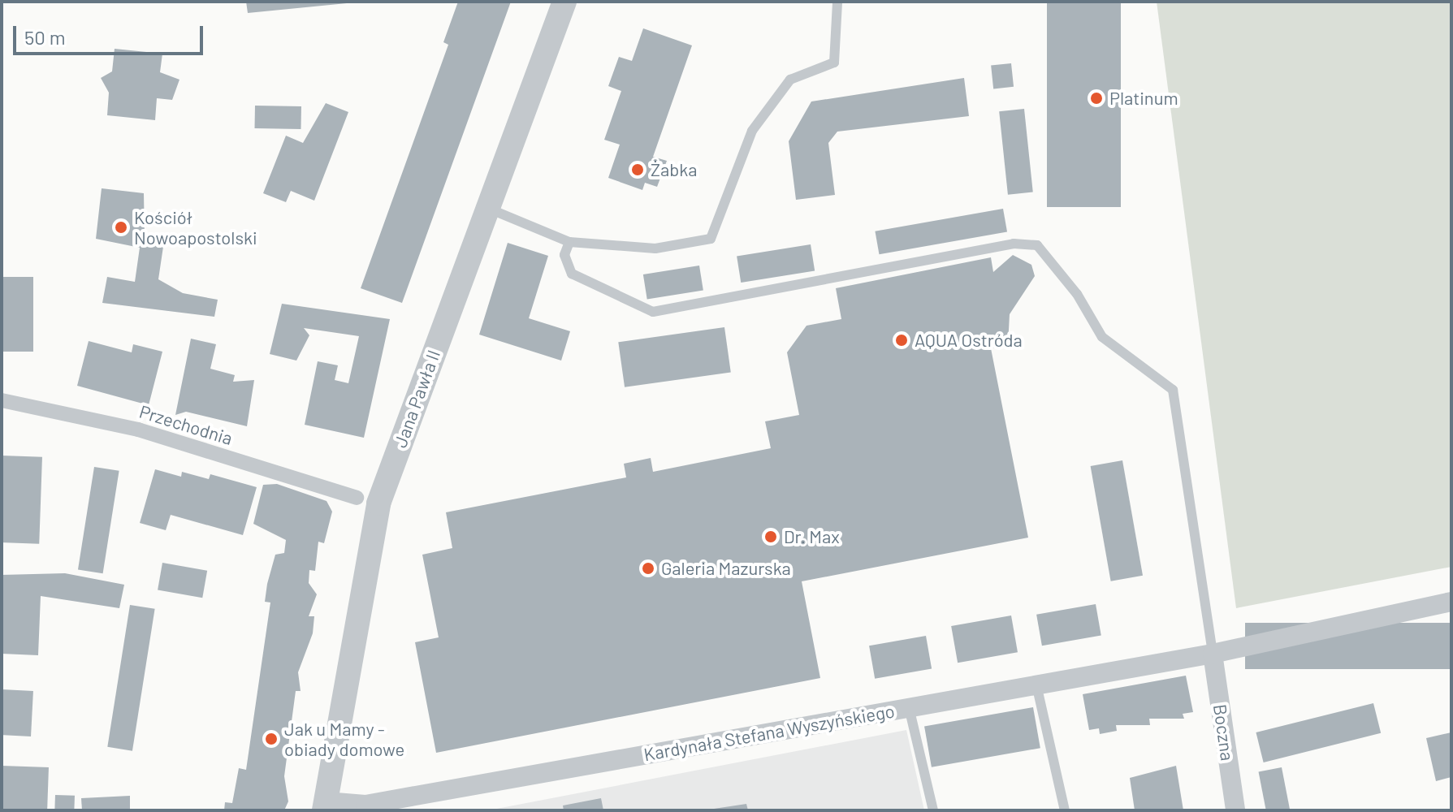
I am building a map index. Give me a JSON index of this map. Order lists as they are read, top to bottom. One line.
{"streets":{"street":["Jana Pawła II","Przechodnia","Kardynała Stefana Wyszyńskiego","Boczna"]},"crossings":[["Jana Pawła II","Kardynała Stefana Wyszyńskiego"],["Kardynała Stefana Wyszyńskiego","Boczna"]],"places":["Platinum","Żabka","Kościół Nowoapostolski","AQUA Ostróda","Dr. Max","Galeria Mazurska","Jak u Mamy - obiady domowe"],"scale_bar":"50 m"}
